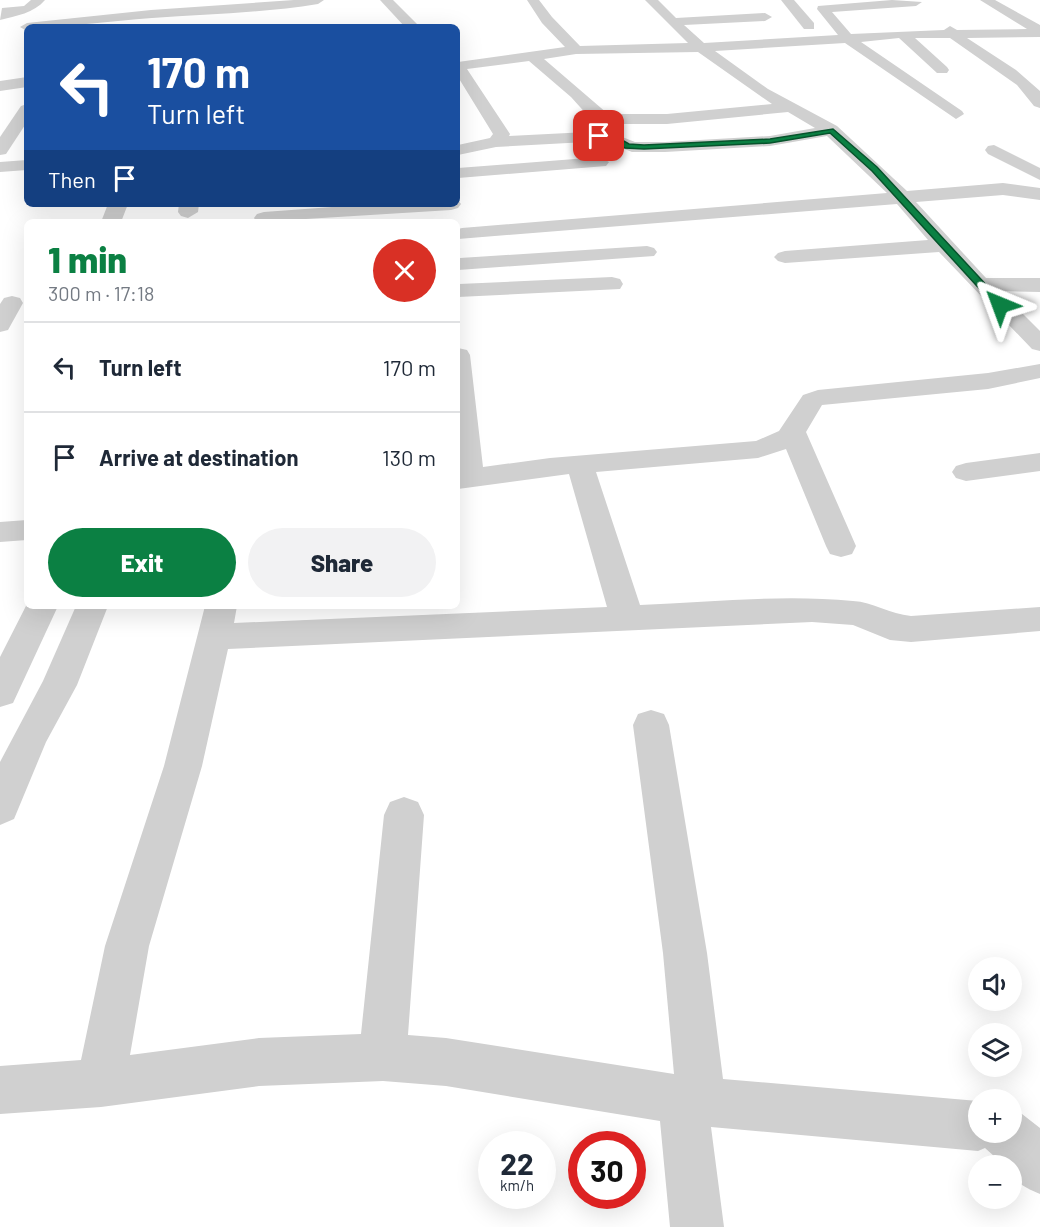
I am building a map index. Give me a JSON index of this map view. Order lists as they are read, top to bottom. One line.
{"page":{"turn":["170 m","Turn left"],"then":"Then","heading":["1 min","300 m · 17:18"],"list":[{"name":"Turn left","value":"170 m"},{"name":"Arrive at destination","value":"130 m"}],"buttons":["Exit","Share"],"map_buttons":["+","−"],"speed":"22 km/h","limit":"30"}}
